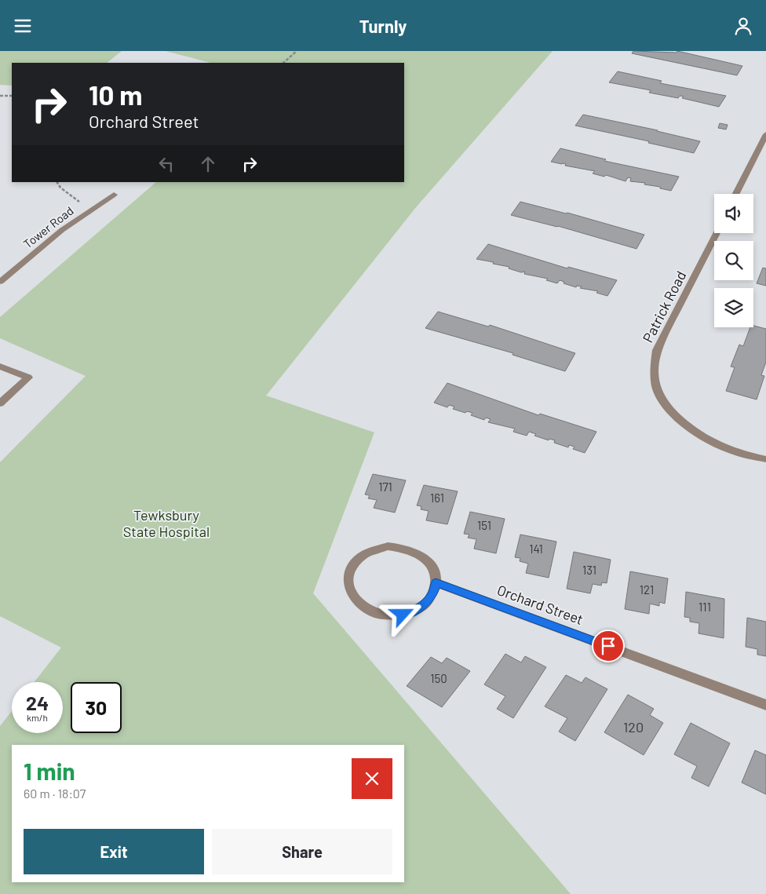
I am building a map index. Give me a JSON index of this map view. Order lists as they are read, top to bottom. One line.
{"streets":{"street":["Tower Road","Patrick Road","Orchard Street"]},"parks":["Tewksbury State Hospital"],"house_numbers":["171","161","151","141","131","121","111","150","120"],"page":{"header":"Turnly","turn":["10 m","Orchard Street"],"speed":"24 km/h","limit":"30","heading":["1 min","60 m · 18:07"],"buttons":["Exit","Share"]}}
